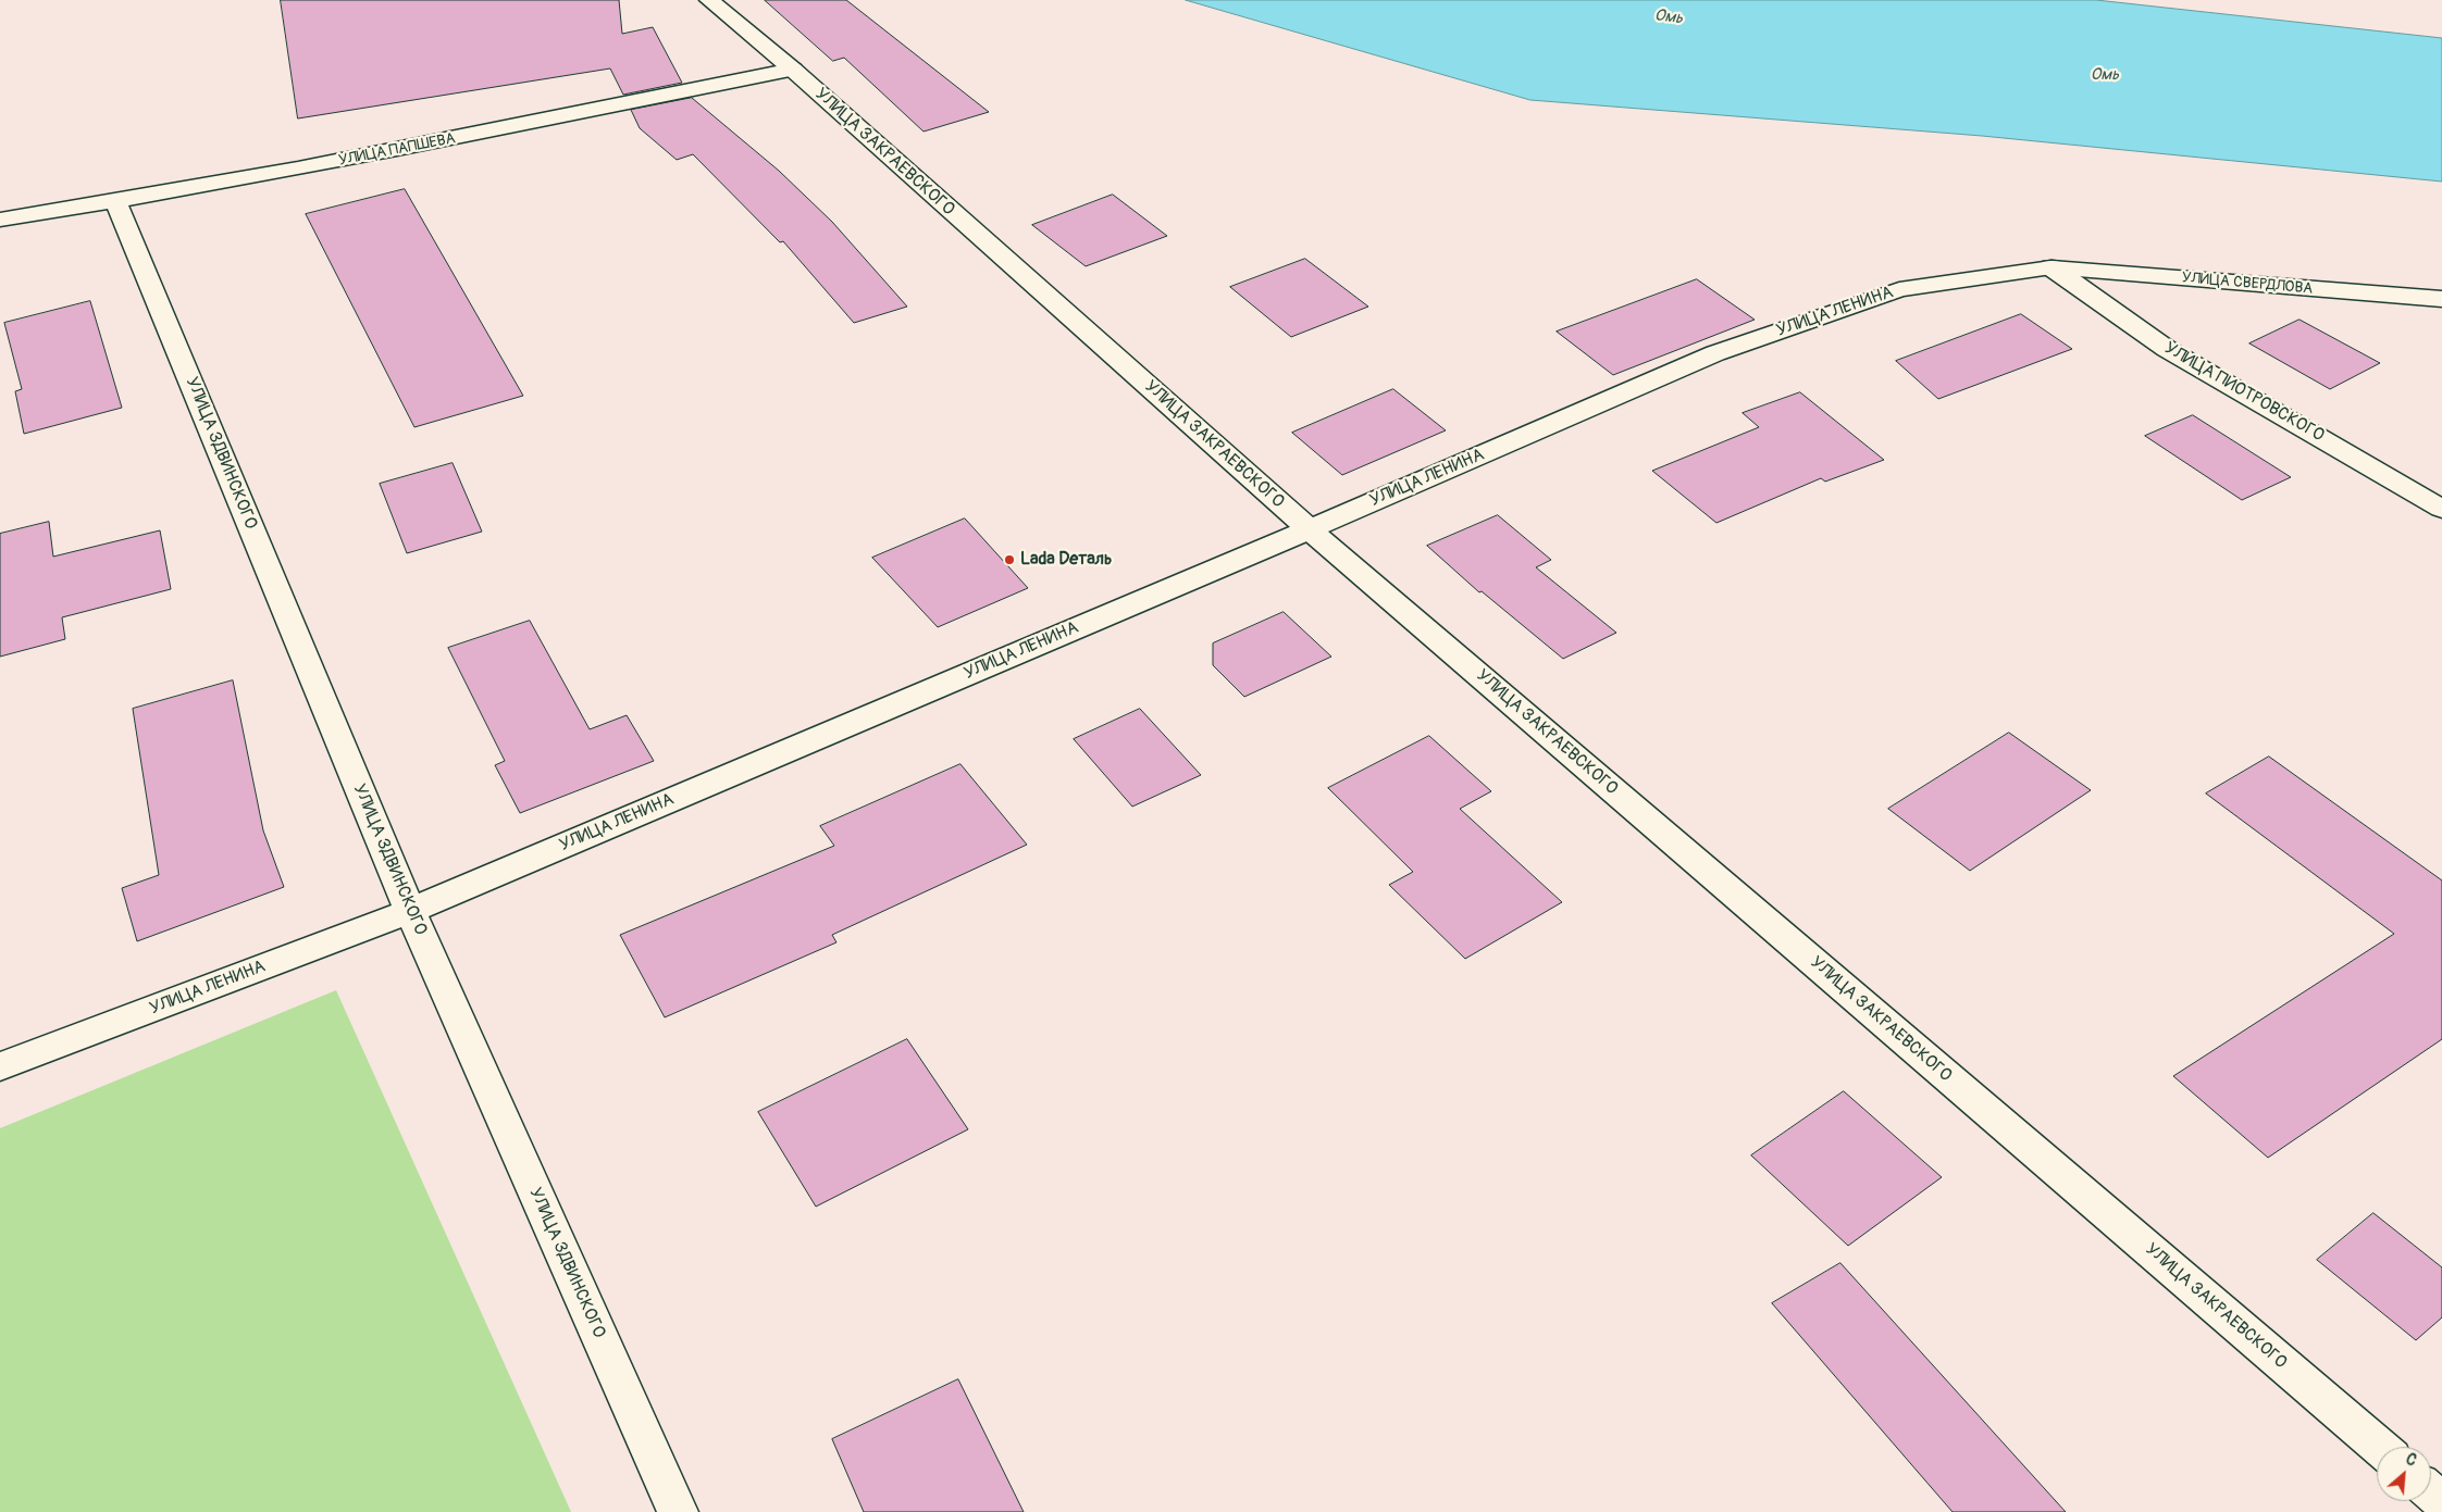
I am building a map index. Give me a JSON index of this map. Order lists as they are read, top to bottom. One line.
{"streets":{"street":["УЛИЦА ПАПШЕВА","УЛИЦА ЗАКРАЕВСКОГО","УЛИЦА СВЕРДЛОВА","УЛИЦА ЛЕНИНА","УЛИЦА ПИОТРОВСКОГО","УЛИЦА ЗДВИНСКОГО"]},"crossings":[["УЛИЦА ПАПШЕВА","УЛИЦА ЗАКРАЕВСКОГО"],["УЛИЦА ПАПШЕВА","УЛИЦА ЗДВИНСКОГО"],["УЛИЦА ЗАКРАЕВСКОГО","УЛИЦА ЛЕНИНА"],["УЛИЦА СВЕРДЛОВА","УЛИЦА ЛЕНИНА"],["УЛИЦА СВЕРДЛОВА","УЛИЦА ПИОТРОВСКОГО"],["УЛИЦА ЛЕНИНА","УЛИЦА ПИОТРОВСКОГО"],["УЛИЦА ЛЕНИНА","УЛИЦА ЗДВИНСКОГО"]],"water":["Омь"],"places":["Lada Dеталь"],"north":"top right"}
